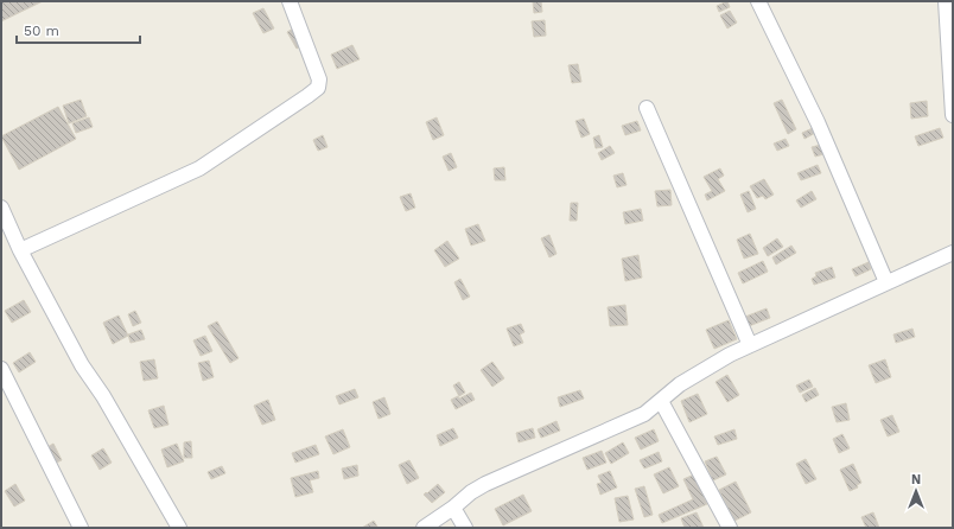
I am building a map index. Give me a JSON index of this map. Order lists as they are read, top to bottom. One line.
{"scale_bar":"50 m","north":"top"}
